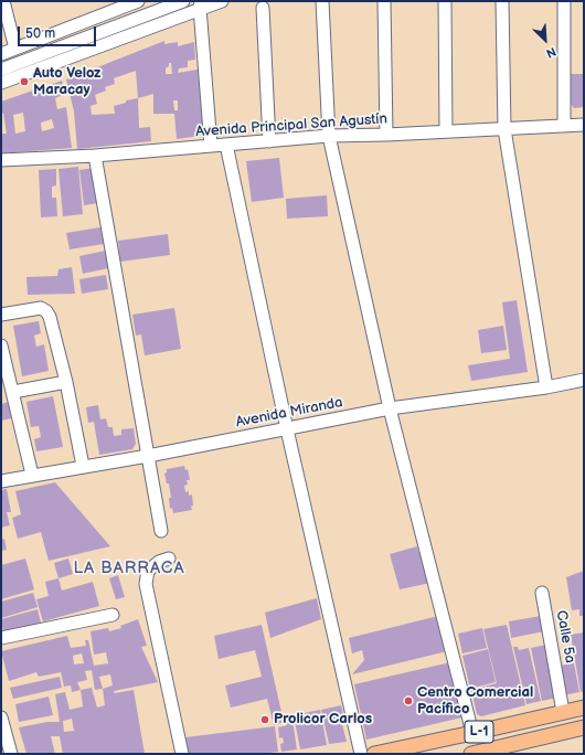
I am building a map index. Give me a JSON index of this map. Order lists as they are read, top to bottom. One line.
{"streets":{"main road":["L-1"],"street":["Avenida Principal San Agustín","Avenida Miranda","Calle 5a"]},"crossings":[["Calle 5a","L-1"]],"districts":["LA BARRACA"],"places":["Auto Veloz Maracay","Centro Comercial Pacífico","Prolicor Carlos"],"scale_bar":"50 m","north":"bottom right"}
